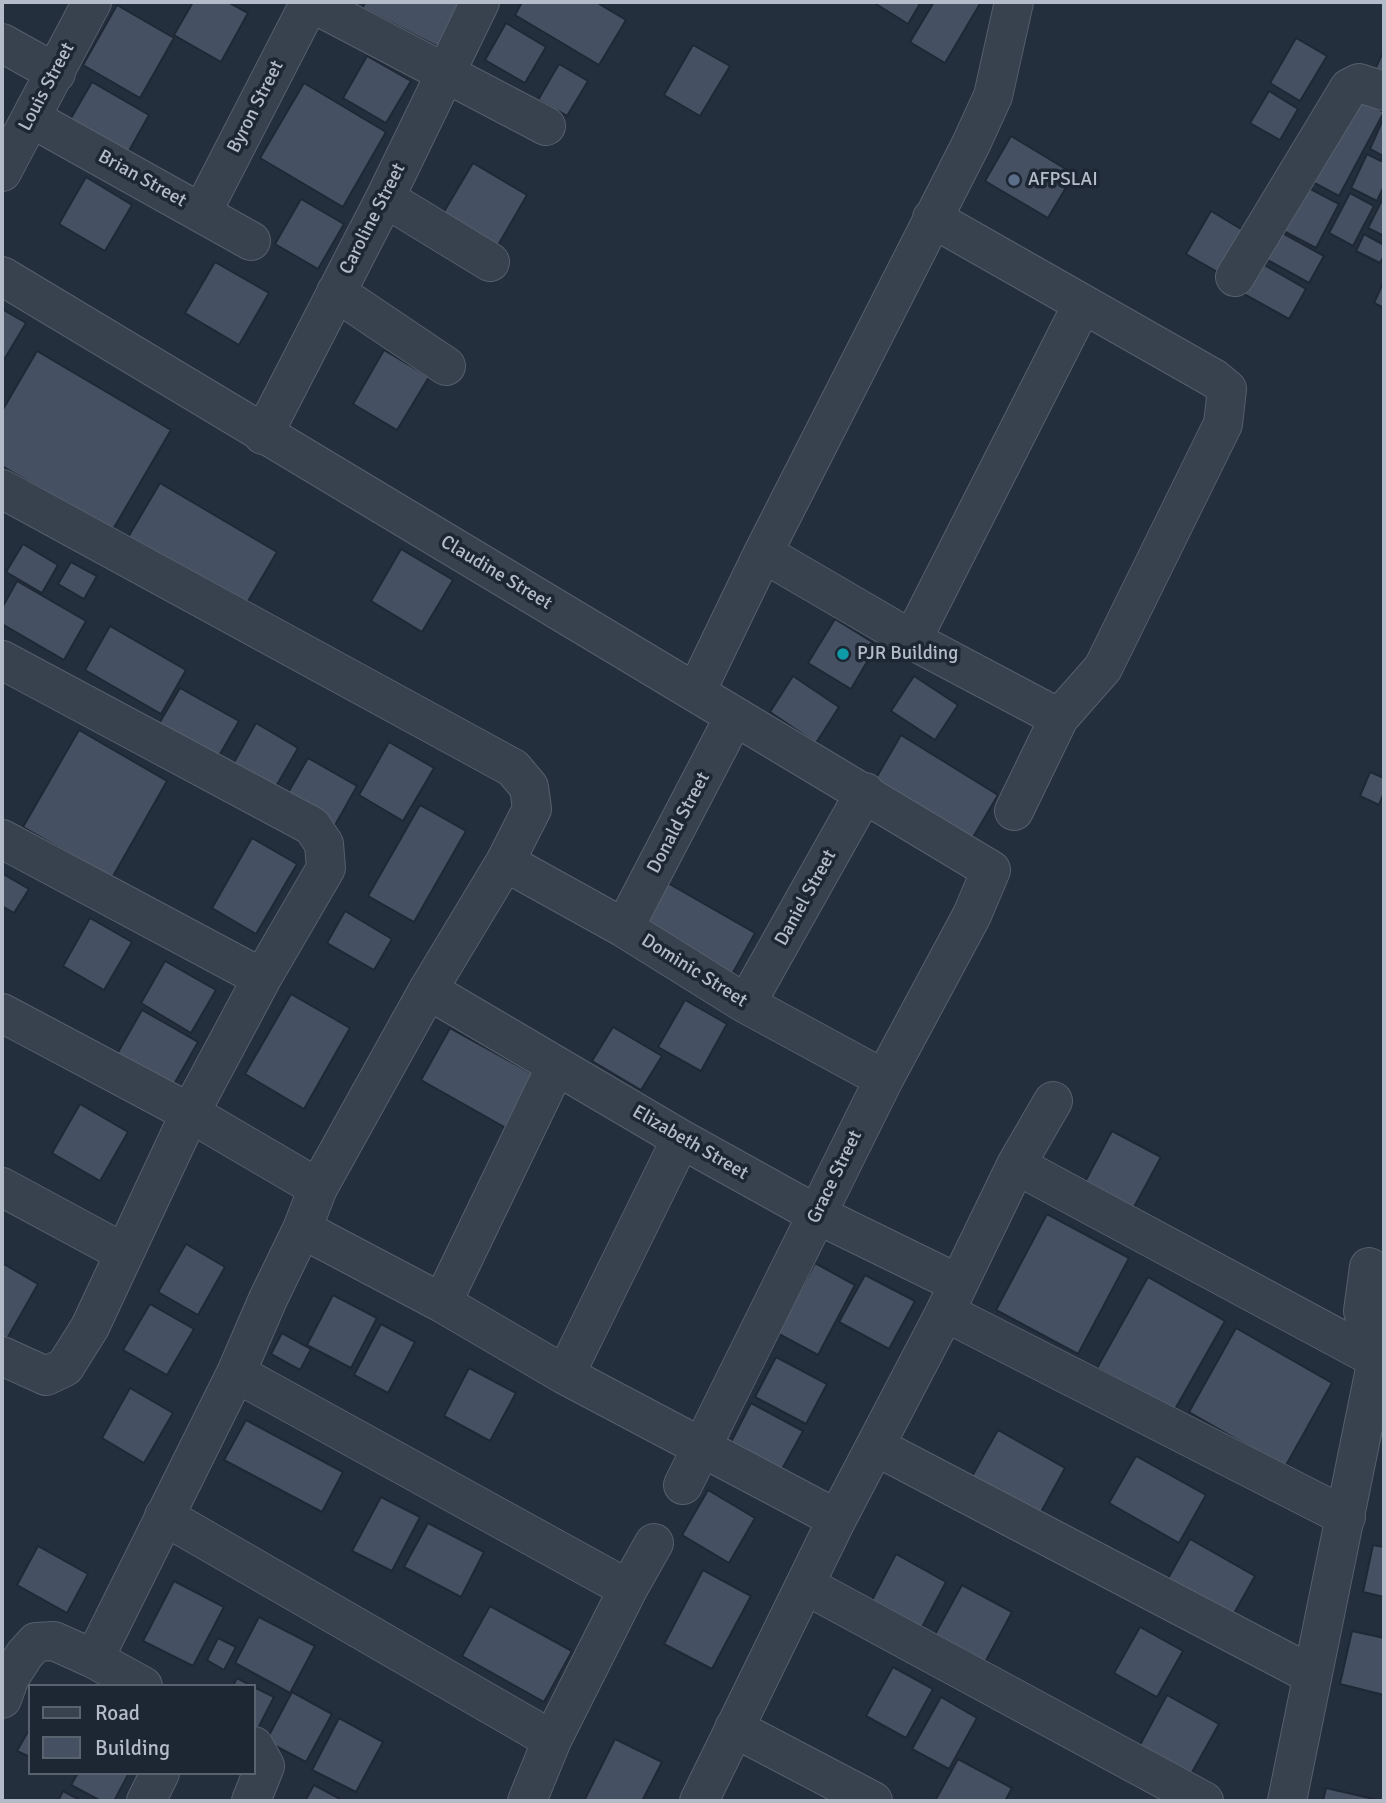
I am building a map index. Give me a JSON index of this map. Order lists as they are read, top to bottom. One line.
{"streets":{"street":["Louis Street","Byron Street","Brian Street","Caroline Street","Claudine Street","Donald Street","Daniel Street","Dominic Street","Elizabeth Street","Grace Street"]},"crossings":[["Louis Street","Brian Street"],["Byron Street","Brian Street"],["Caroline Street","Claudine Street"],["Claudine Street","Donald Street"],["Claudine Street","Daniel Street"],["Claudine Street","Grace Street"],["Donald Street","Dominic Street"],["Daniel Street","Dominic Street"],["Dominic Street","Grace Street"],["Elizabeth Street","Grace Street"]],"places":["AFPSLAI","PJR Building"],"legend":["Road","Building"]}
